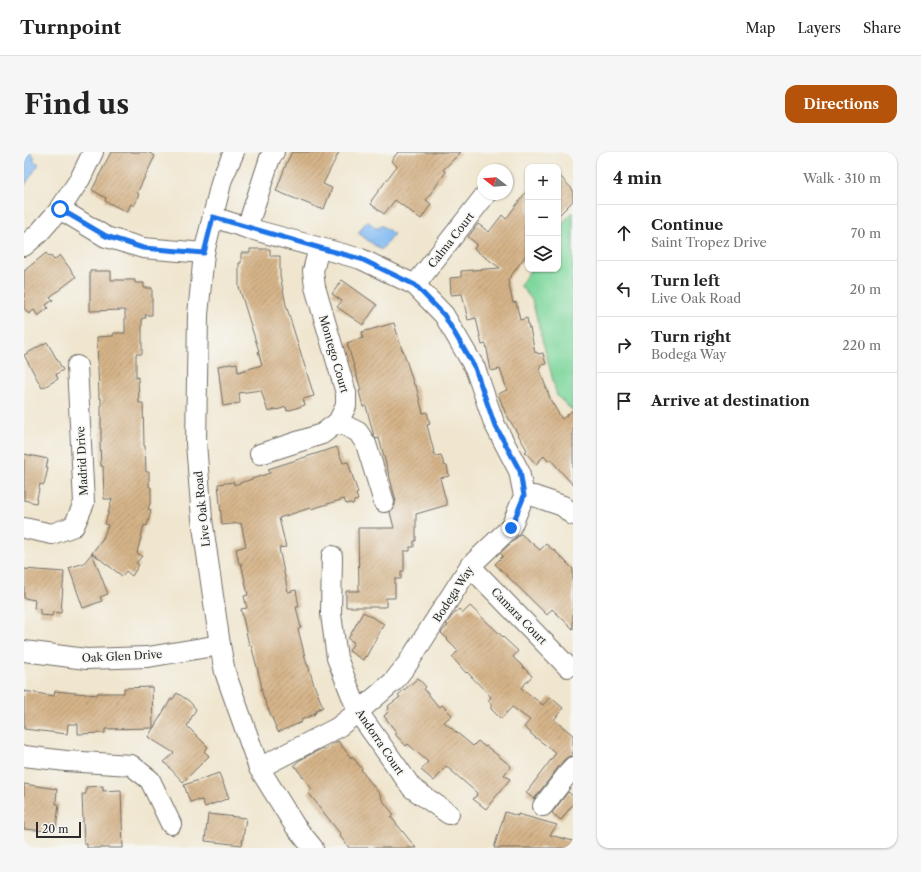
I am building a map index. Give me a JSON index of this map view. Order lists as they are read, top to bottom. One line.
{"streets":{"street":["Calma Court","Montego Court","Madrid Drive","Live Oak Road","Bodega Way","Camara Court","Oak Glen Drive","Andorra Court"]},"crossings":[["Live Oak Road","Bodega Way"],["Live Oak Road","Oak Glen Drive"],["Bodega Way","Camara Court"],["Bodega Way","Andorra Court"]],"scale_bar":"20 m","north":"left","page":{"header":"Turnpoint","nav":["Map","Layers","Share"],"buttons":"Directions","title":"Find us","heading":["4 min","Walk · 310 m"],"map_buttons":["+","−"],"list":[["Continue","Saint Tropez Drive","70 m"],["Turn left","Live Oak Road","20 m"],["Turn right","Bodega Way","220 m"],"Arrive at destination"],"scale":"20 m"}}
